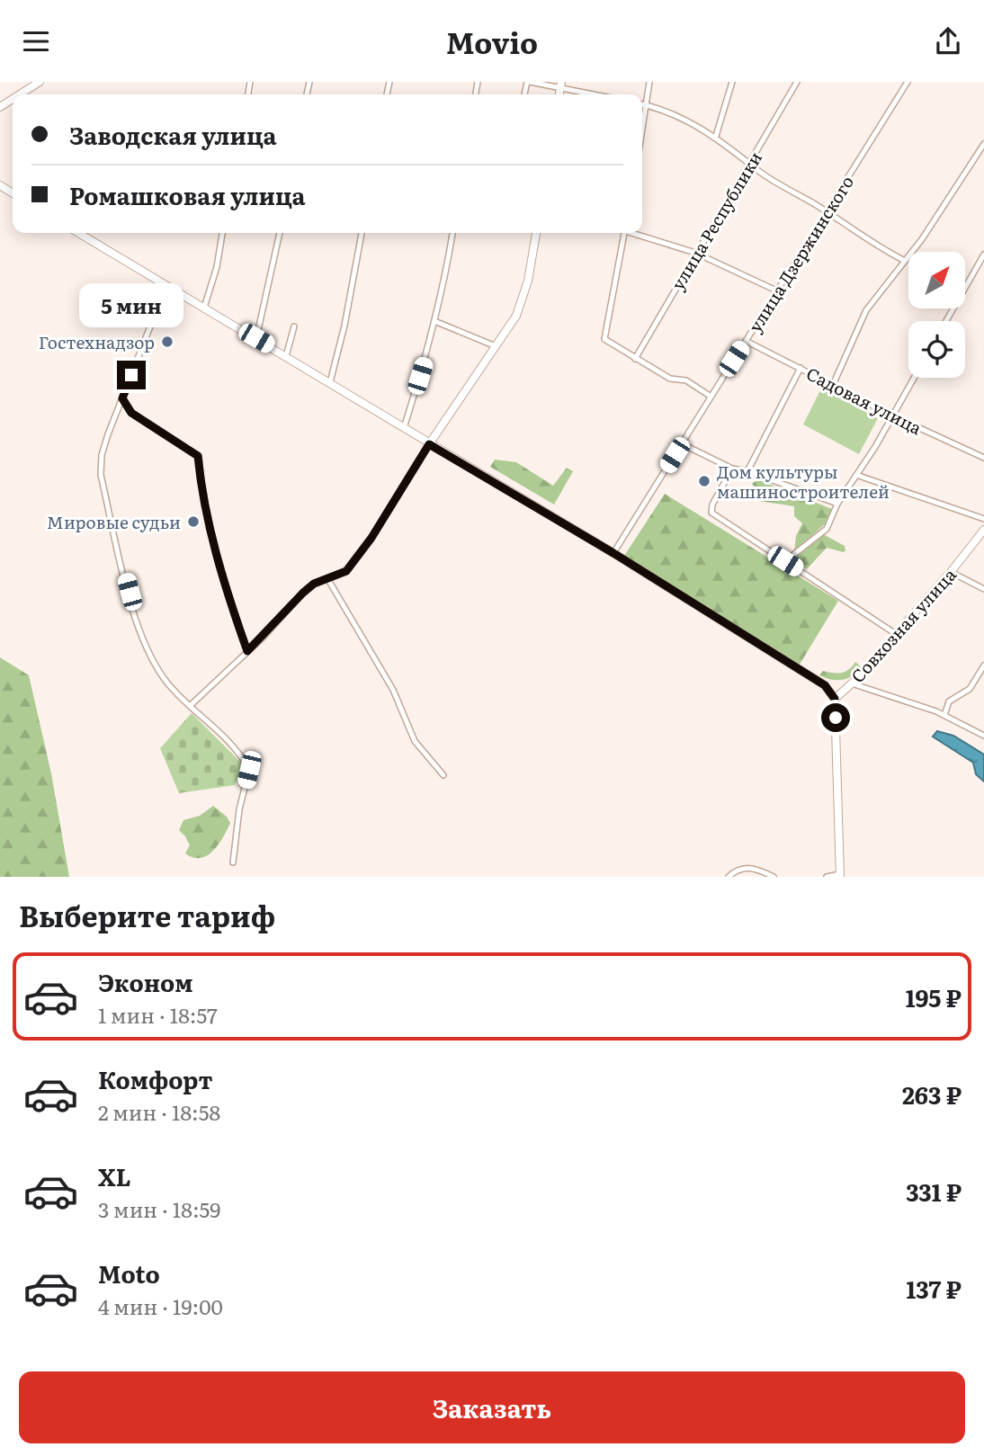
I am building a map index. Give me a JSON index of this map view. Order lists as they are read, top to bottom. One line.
{"streets":{"street":["улица Республики","улица Дзержинского","Садовая улица","Совхозная улица"]},"crossings":[["улица Дзержинского","Садовая улица"]],"places":["Гостехнадзор","Дом культуры машиностроителей","Мировые судьи"],"north":"top right","page":{"header":"Movio","banner":["Заводская улица","Ромашковая улица"],"bubble":"5 мин","heading":"Выберите тариф","list":[{"name":"Эконом","note":"1 мин · 18:57","value":"195 ₽"},{"name":"Комфорт","note":"2 мин · 18:58","value":"263 ₽"},{"name":"XL","note":"3 мин · 18:59","value":"331 ₽"},{"name":"Moto","note":"4 мин · 19:00","value":"137 ₽"}],"buttons":"Заказать"}}
